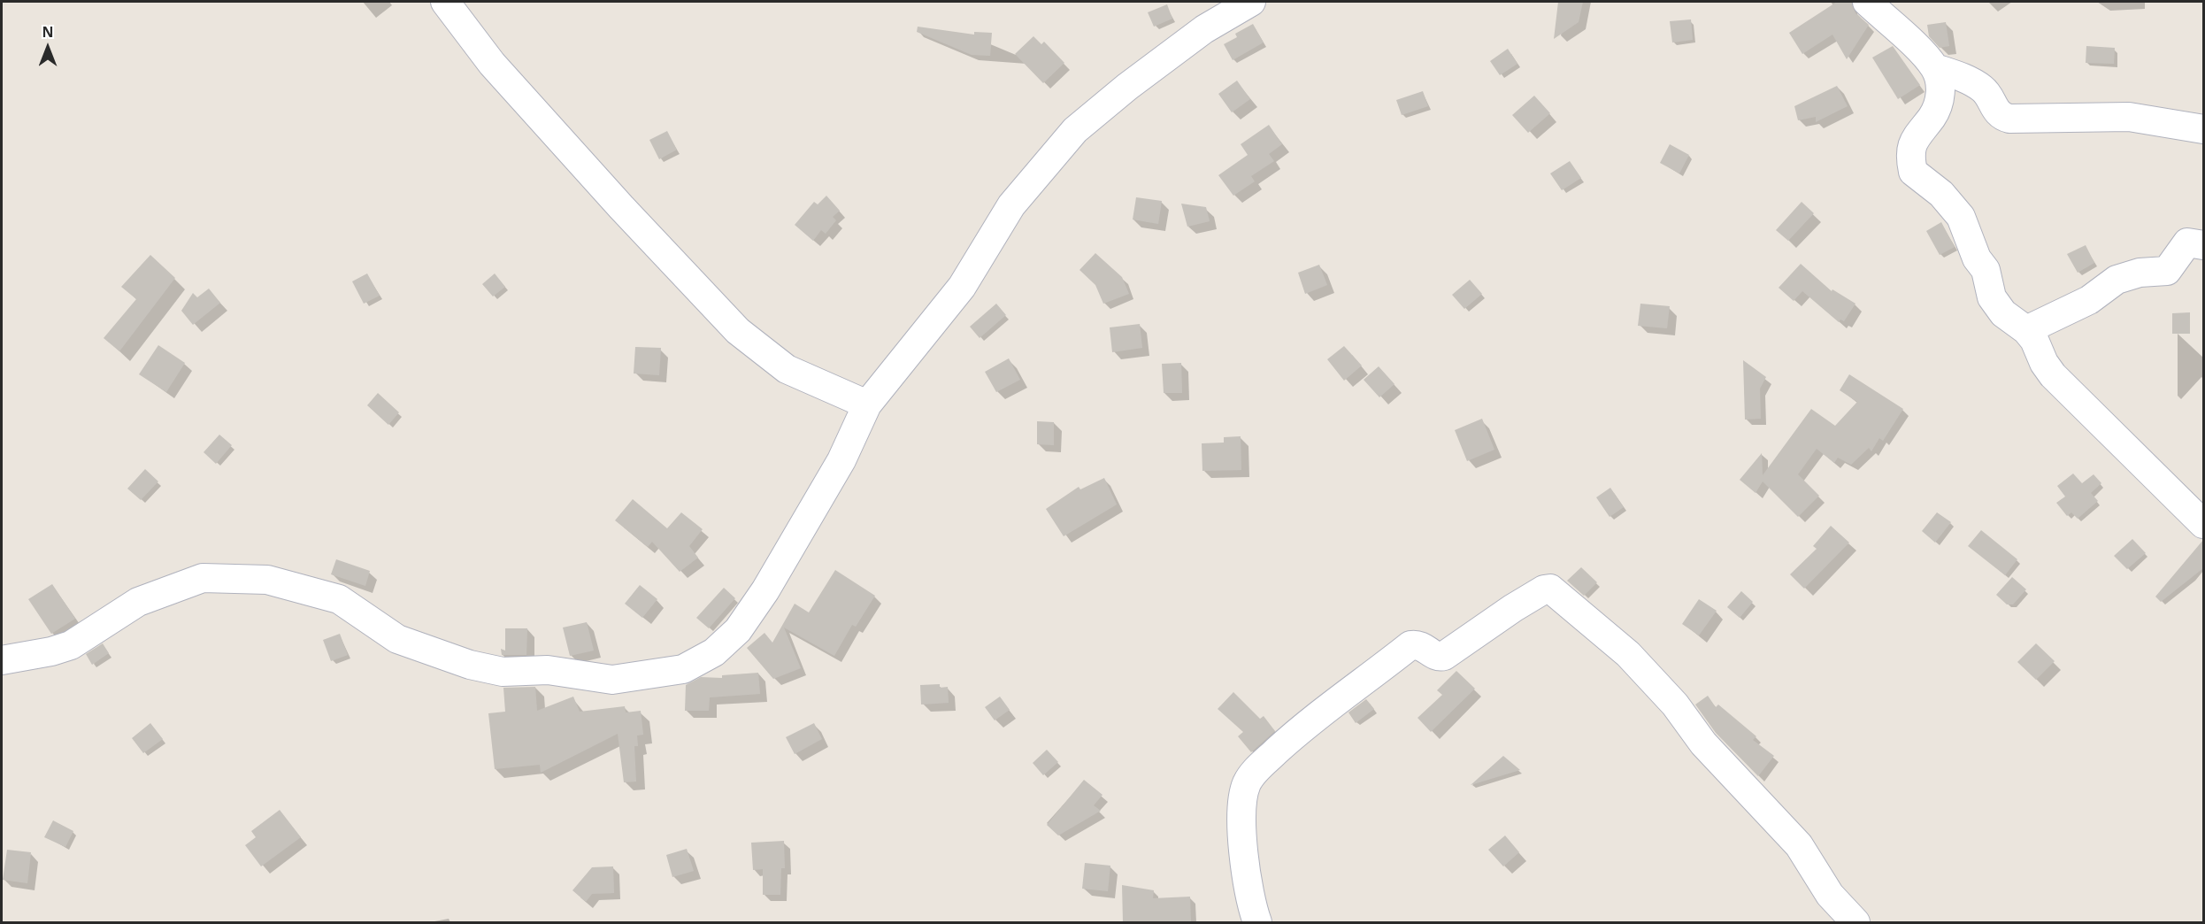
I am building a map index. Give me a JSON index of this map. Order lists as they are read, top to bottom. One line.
{"north":"top"}
